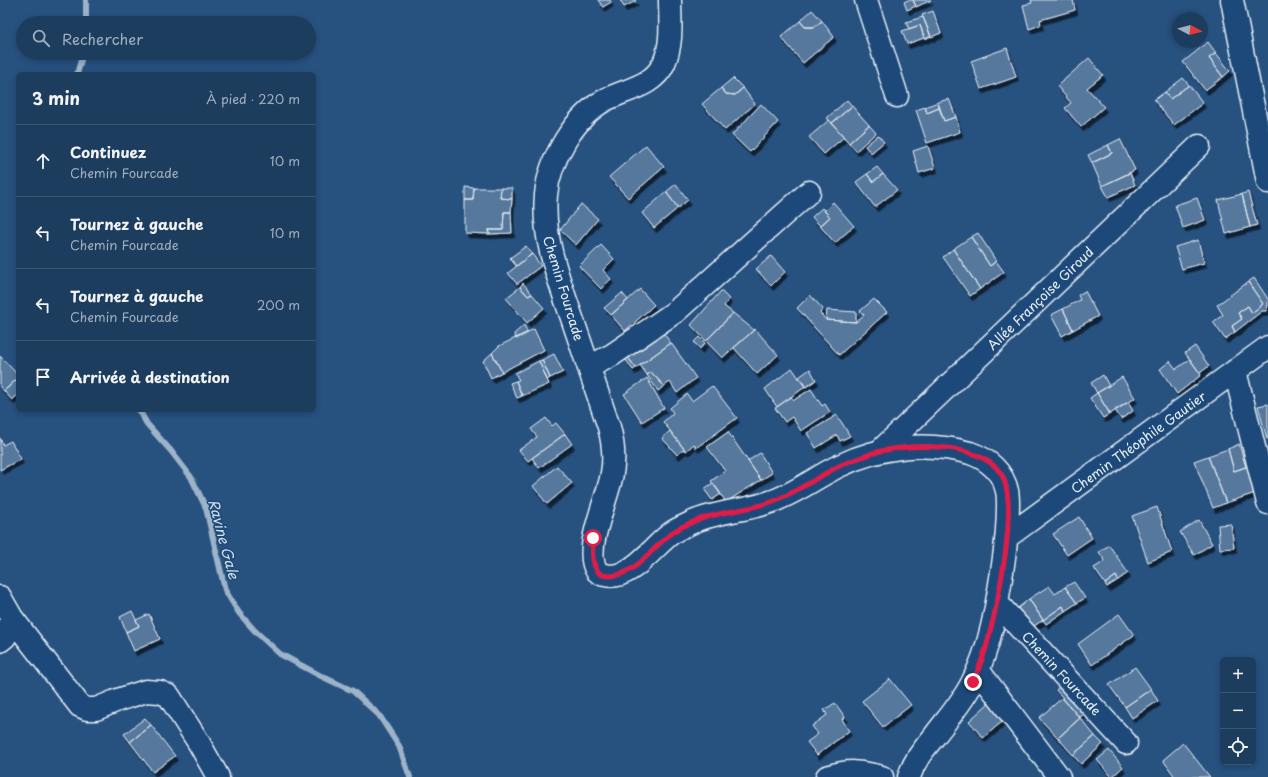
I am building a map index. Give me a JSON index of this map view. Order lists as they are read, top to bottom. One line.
{"streets":{"street":["Chemin Fourcade","Allée Françoise Giroud","Chemin Théophile Gautier"]},"crossings":[["Chemin Fourcade","Allée Françoise Giroud"],["Chemin Fourcade","Chemin Théophile Gautier"]],"water":["Ravine Gale"],"north":"right","page":{"search":"Rechercher","heading":["3 min","À pied · 220 m"],"list":[["Continuez","Chemin Fourcade","10 m"],["Tournez à gauche","Chemin Fourcade","10 m"],["Tournez à gauche","Chemin Fourcade","200 m"],"Arrivée à destination"],"map_buttons":["+","−"]}}
